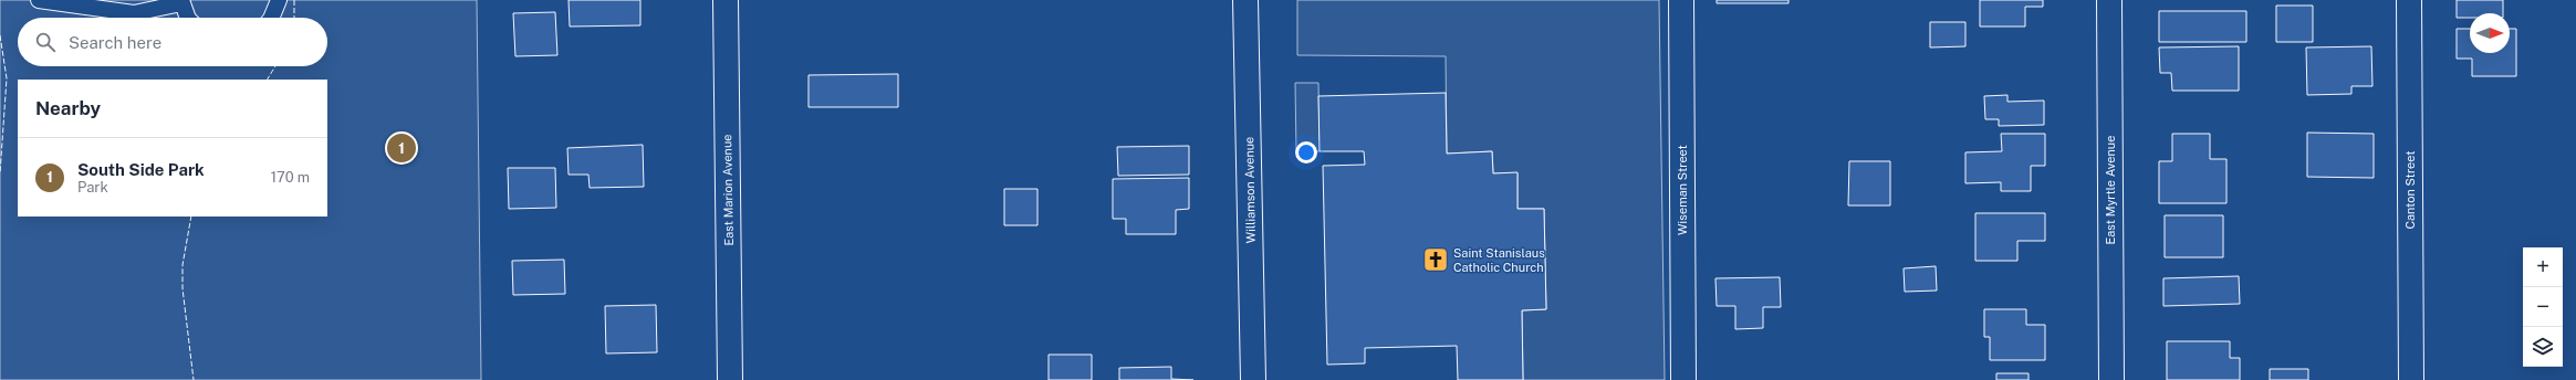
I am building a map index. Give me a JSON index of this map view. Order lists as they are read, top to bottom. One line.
{"streets":{"street":["East Marion Avenue","Williamson Avenue","Wiseman Street","East Myrtle Avenue","Canton Street"]},"places":{"church":["Saint Stanislaus Catholic Church"]},"north":"right","page":{"search":"Search here","heading":"Nearby","pins":"1","list":[{"mark":"1","name":"South Side Park","note":"Park","value":"170 m"}],"map_buttons":["+","−"]}}
